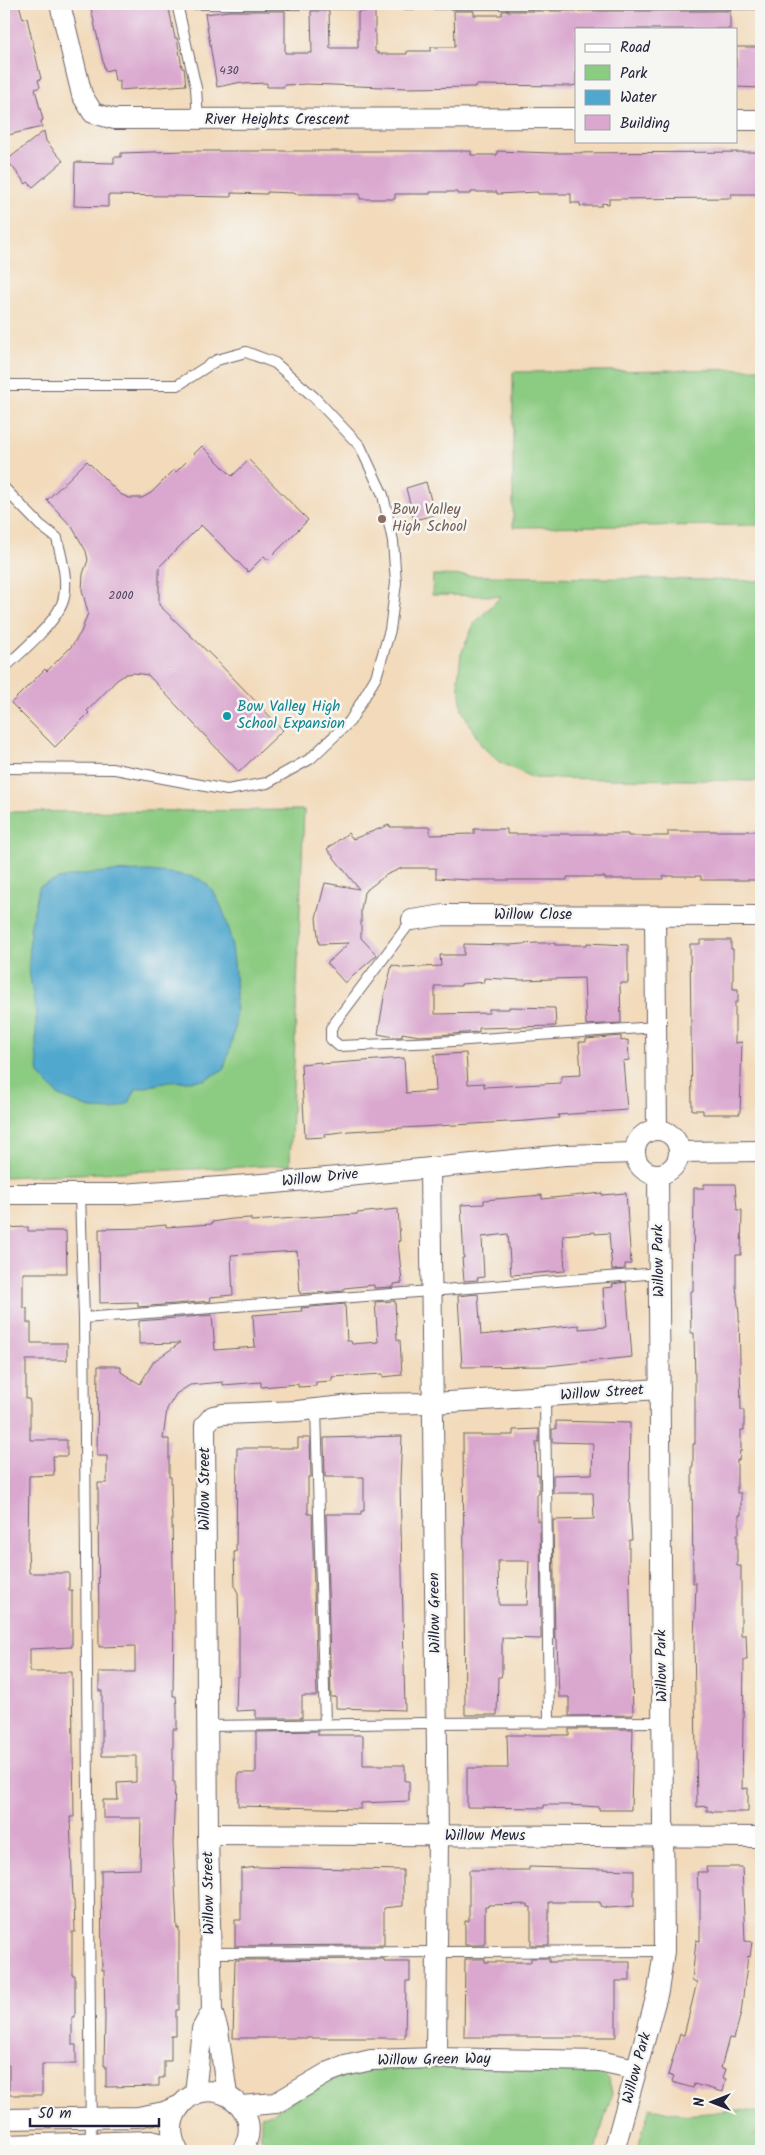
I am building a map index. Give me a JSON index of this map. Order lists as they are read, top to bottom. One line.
{"streets":{"street":["River Heights Crescent","Willow Close","Willow Drive","Willow Park","Willow Street","Willow Green","Willow Mews","Willow Green Way"]},"crossings":[["Willow Drive","Willow Park"],["Willow Drive","Willow Green"],["Willow Park","Willow Street"],["Willow Park","Willow Mews"],["Willow Park","Willow Green Way"],["Willow Street","Willow Green"],["Willow Street","Willow Mews"],["Willow Street","Willow Green Way"],["Willow Green","Willow Mews"],["Willow Green","Willow Green Way"]],"places":["Bow Valley High School","Bow Valley High School Expansion"],"house_numbers":["430","2000"],"legend":["Road","Park","Water","Building"],"scale_bar":"50 m","north":"left"}
